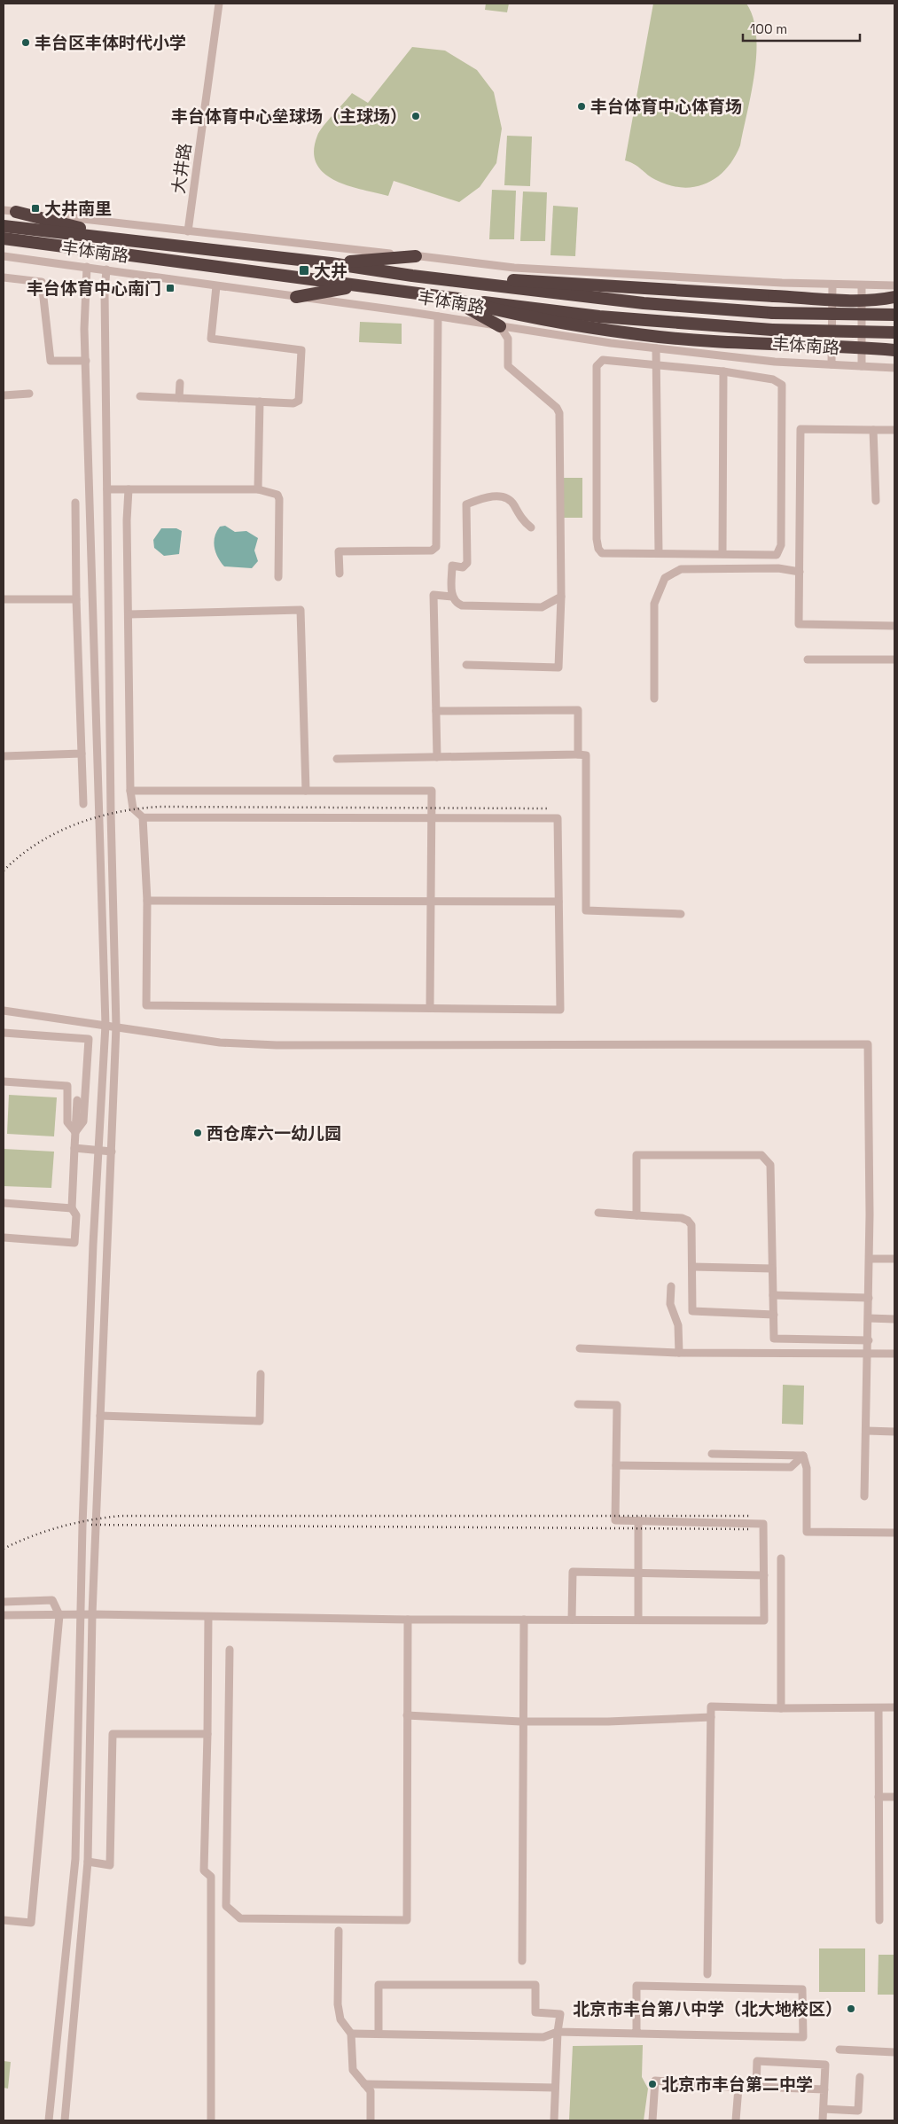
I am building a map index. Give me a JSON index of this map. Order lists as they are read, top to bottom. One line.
{"streets":{"highway":["丰体南路"],"street":["大井路"]},"crossings":[["大井路","丰体南路"]],"places":{"other":["丰台区丰体时代小学","丰台体育中心体育场","丰台体育中心垒球场（主球场）","西仓库六一幼儿园","北京市丰台第八中学（北大地校区）","北京市丰台第二中学"],"transit":["大井南里","大井","丰台体育中心南门"]},"scale_bar":"100 m"}
